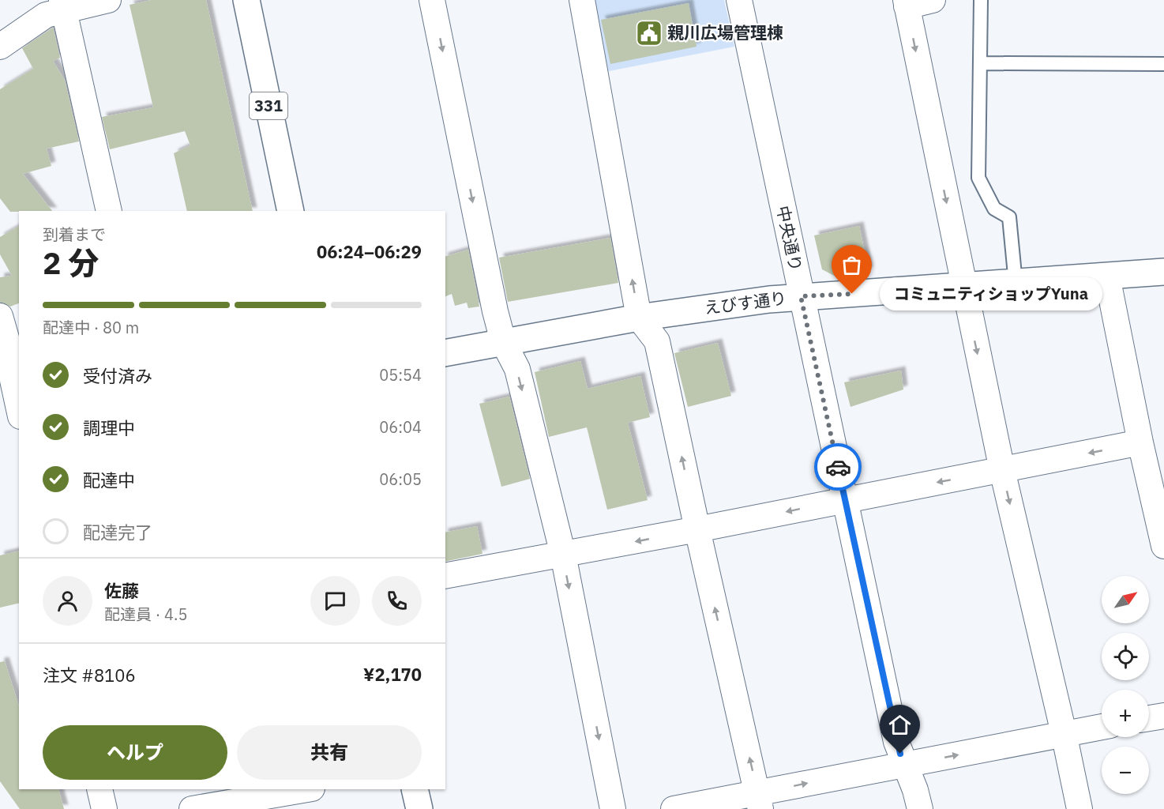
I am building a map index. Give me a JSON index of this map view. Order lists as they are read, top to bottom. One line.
{"streets":{"main road":["331","えびす通り"],"street":["中央通り"]},"crossings":[["中央通り","えびす通り"]],"places":{"public building":["親川広場管理棟"],"other":["コミュニティショップYuna"]},"north":"top right","page":{"heading":["2 分","到着まで","06:24–06:29"],"panel":["佐藤","配達員 · 4.5","注文 #8106","¥2,170"],"bubble":"コミュニティショップYuna","bar":"配達中 · 80 m","list":[["受付済み","05:54"],["調理中","06:04"],["配達中","06:05"],"配達完了"],"map_buttons":["+","−"],"buttons":["ヘルプ","共有"]}}
